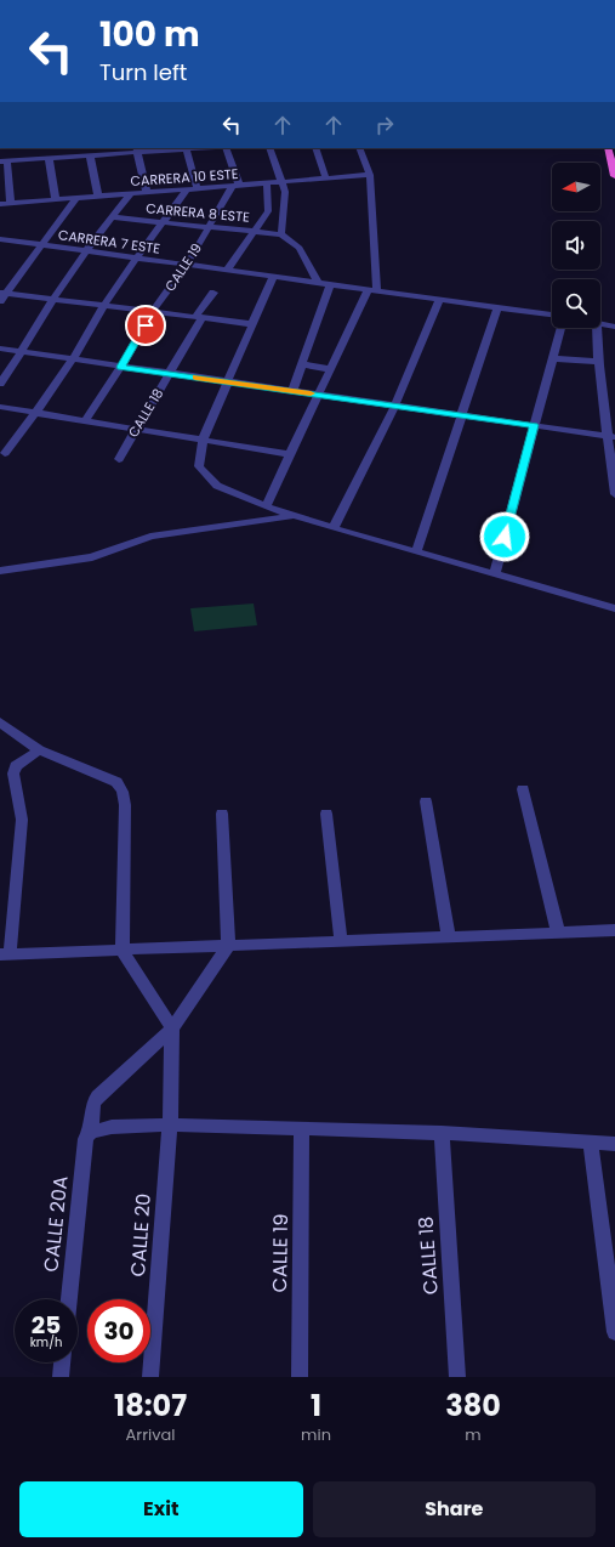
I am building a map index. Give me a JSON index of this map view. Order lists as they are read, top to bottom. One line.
{"streets":{"street":["CARRERA 10 ESTE","CARRERA 8 ESTE","CARRERA 7 ESTE","CALLE 19","CALLE 18","CALLE 20A","CALLE 20"]},"crossings":[["CARRERA 10 ESTE","CALLE 19"],["CARRERA 8 ESTE","CALLE 19"],["CARRERA 7 ESTE","CALLE 19"],["CALLE 20A","CALLE 20"]],"north":"left","page":{"turn":["100 m","Turn left"],"speed":"25 km/h","limit":"30","eta":["18:07","Arrival","1","min","380","m"],"buttons":["Exit","Share"]}}
